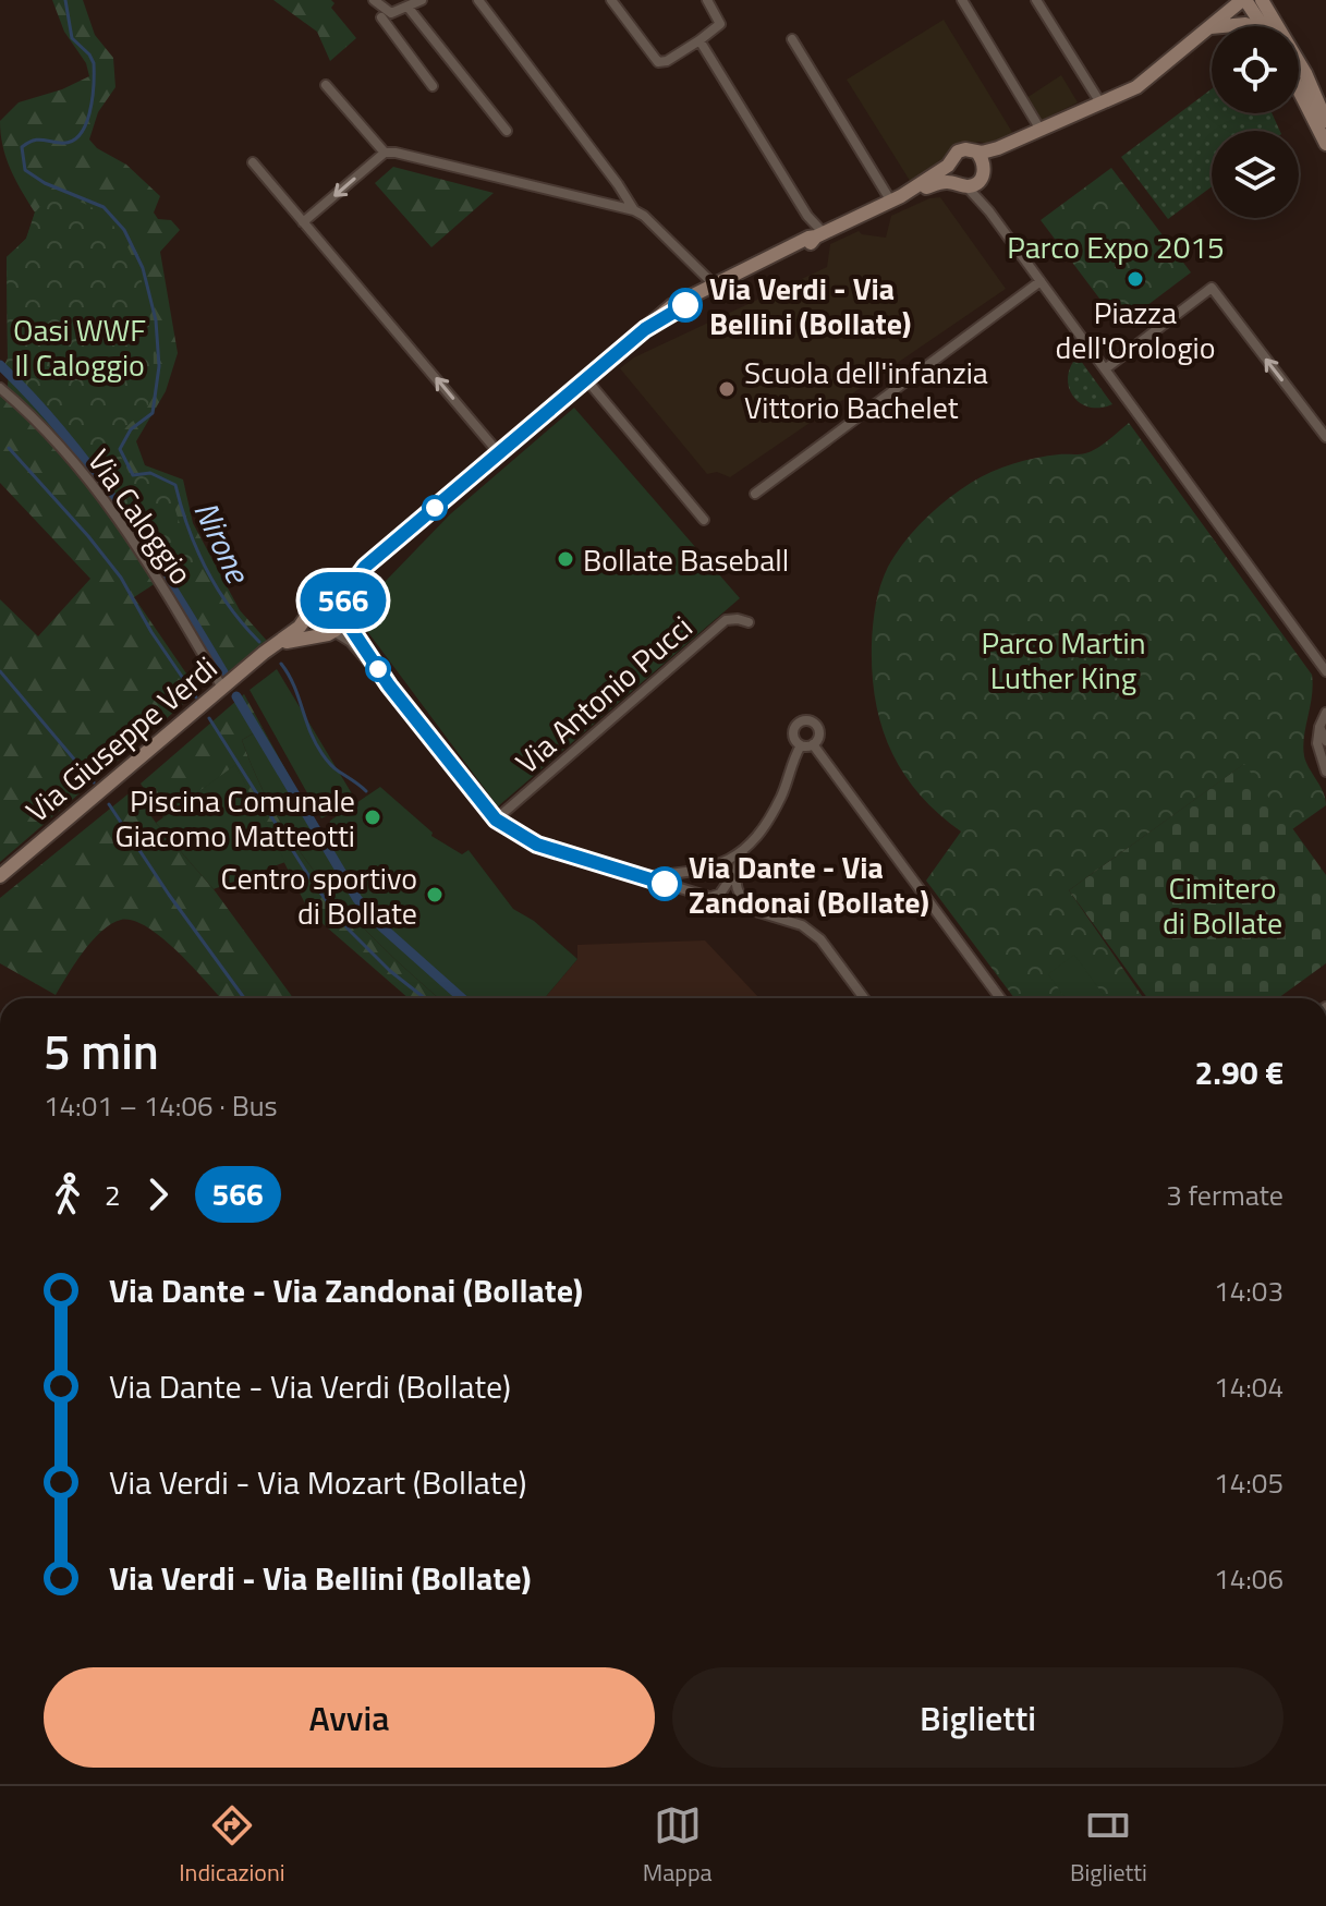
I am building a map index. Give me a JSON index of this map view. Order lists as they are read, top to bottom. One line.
{"streets":{"street":["Via Caloggio","Via Antonio Pucci","Via Giuseppe Verdi"]},"crossings":[["Via Caloggio","Via Giuseppe Verdi"]],"water":["Nirone"],"parks":["Parco Expo 2015","Oasi WWF Il Caloggio","Parco Martin Luther King","Cimitero di Bollate"],"places":["Piazza dell'Orologio","Via Verdi - Via Bellini (Bollate)","Scuola dell'infanzia Vittorio Bachelet","Bollate Baseball","Piscina Comunale Giacomo Matteotti","Via Dante - Via Zandonai (Bollate)","Centro sportivo di Bollate"],"lines":["bus line 566"],"page":{"on_map":"566","heading":["5 min","14:01 – 14:06 · Bus","2.90 €"],"legs":["2","566","3 fermate"],"list":[{"name":"Via Dante - Via Zandonai (Bollate)","value":"14:03"},{"name":"Via Dante - Via Verdi (Bollate)","value":"14:04"},{"name":"Via Verdi - Via Mozart (Bollate)","value":"14:05"},{"name":"Via Verdi - Via Bellini (Bollate)","value":"14:06"}],"buttons":["Avvia","Biglietti"],"tabs":["Indicazioni","Mappa","Biglietti"]}}
